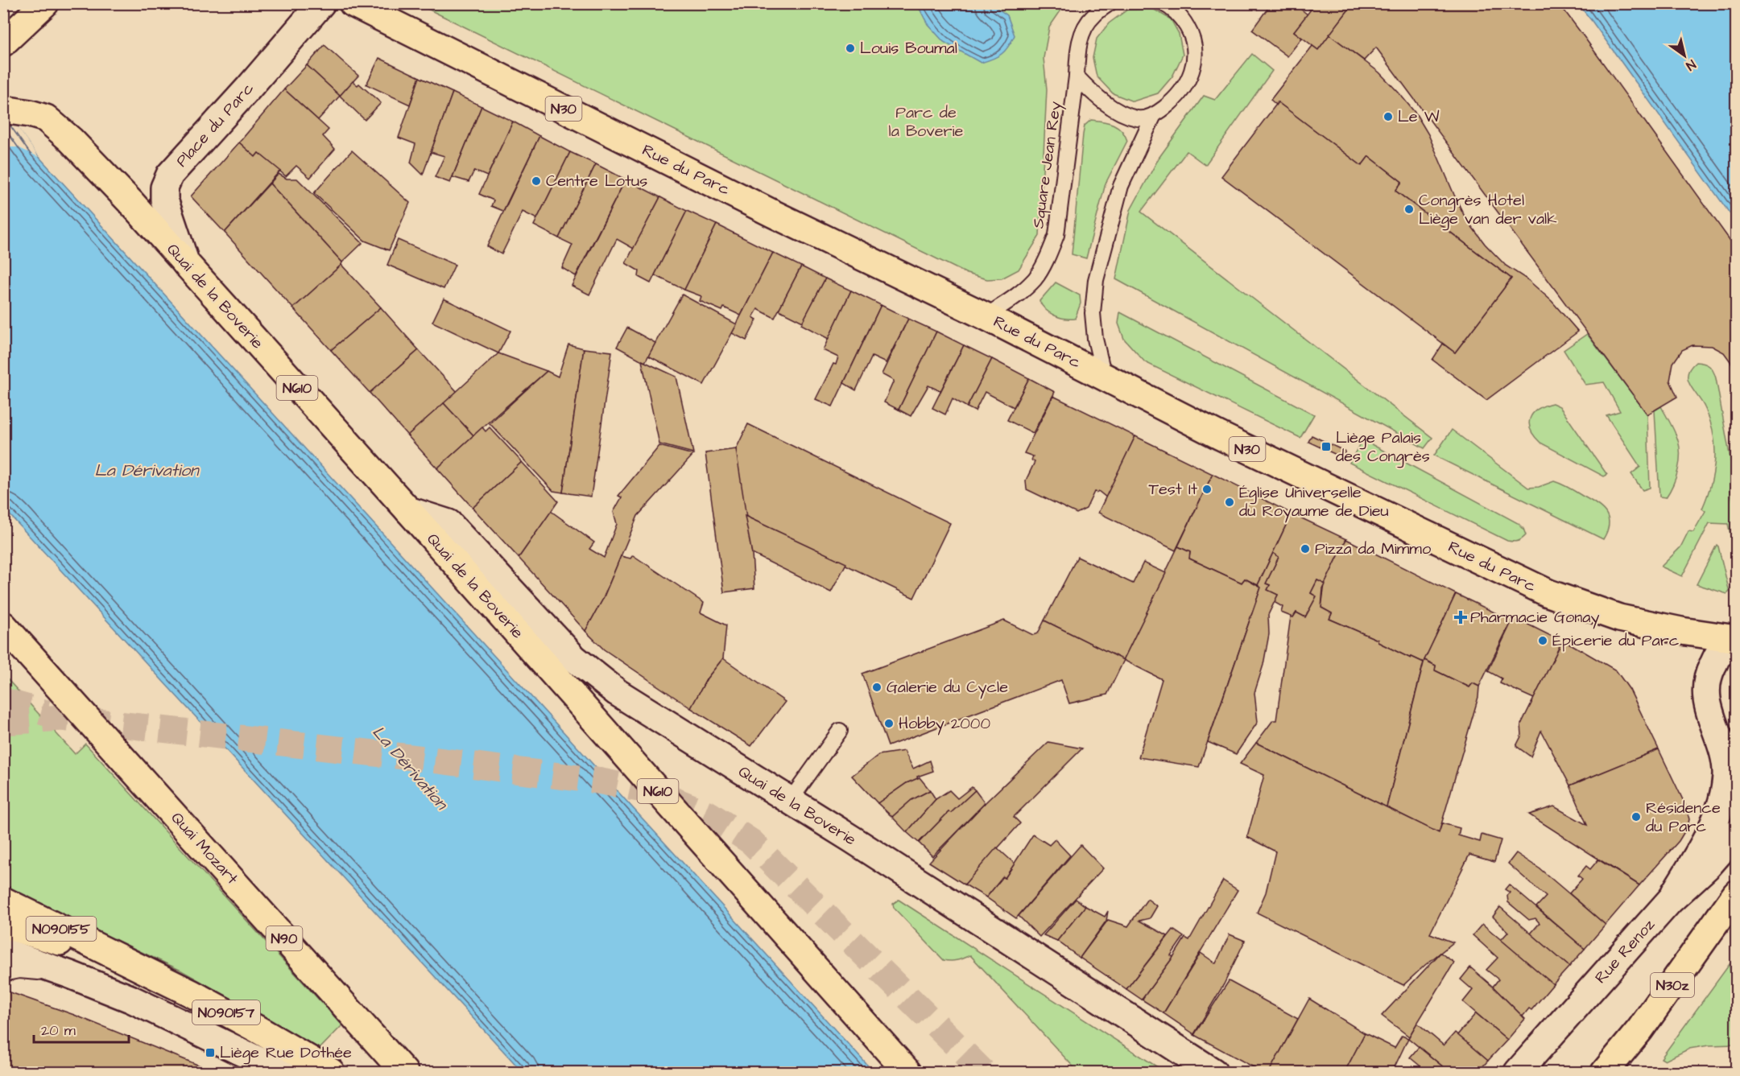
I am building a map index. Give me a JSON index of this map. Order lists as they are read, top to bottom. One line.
{"streets":{"main road":["N30","Rue du Parc","Quai de la Boverie","N610","Quai Mozart","N090155","N90","N30z","N090157"],"street":["Place du Parc","Rue Renoz"],"lane":["Square Jean Rey"]},"crossings":[["Place du Parc","Quai de la Boverie"],["Square Jean Rey","Rue du Parc"],["N090155","N090157"]],"water":["La Dérivation"],"parks":["Parc de la Boverie"],"places":{"other":["Louis Boumal","Le W","Centre Lotus","Congrès Hotel Liège van der valk","Test It","Église Universelle du Royaume de Dieu","Pizza da Mimmo","Épicerie du Parc","Galerie du Cycle","Hobby 2000","Résidence du Parc"],"transit":["Liège Palais des Congrès","Liège Rue Dothée"],"health":["Pharmacie Gonay"]},"scale_bar":"20 m","north":"bottom right"}
